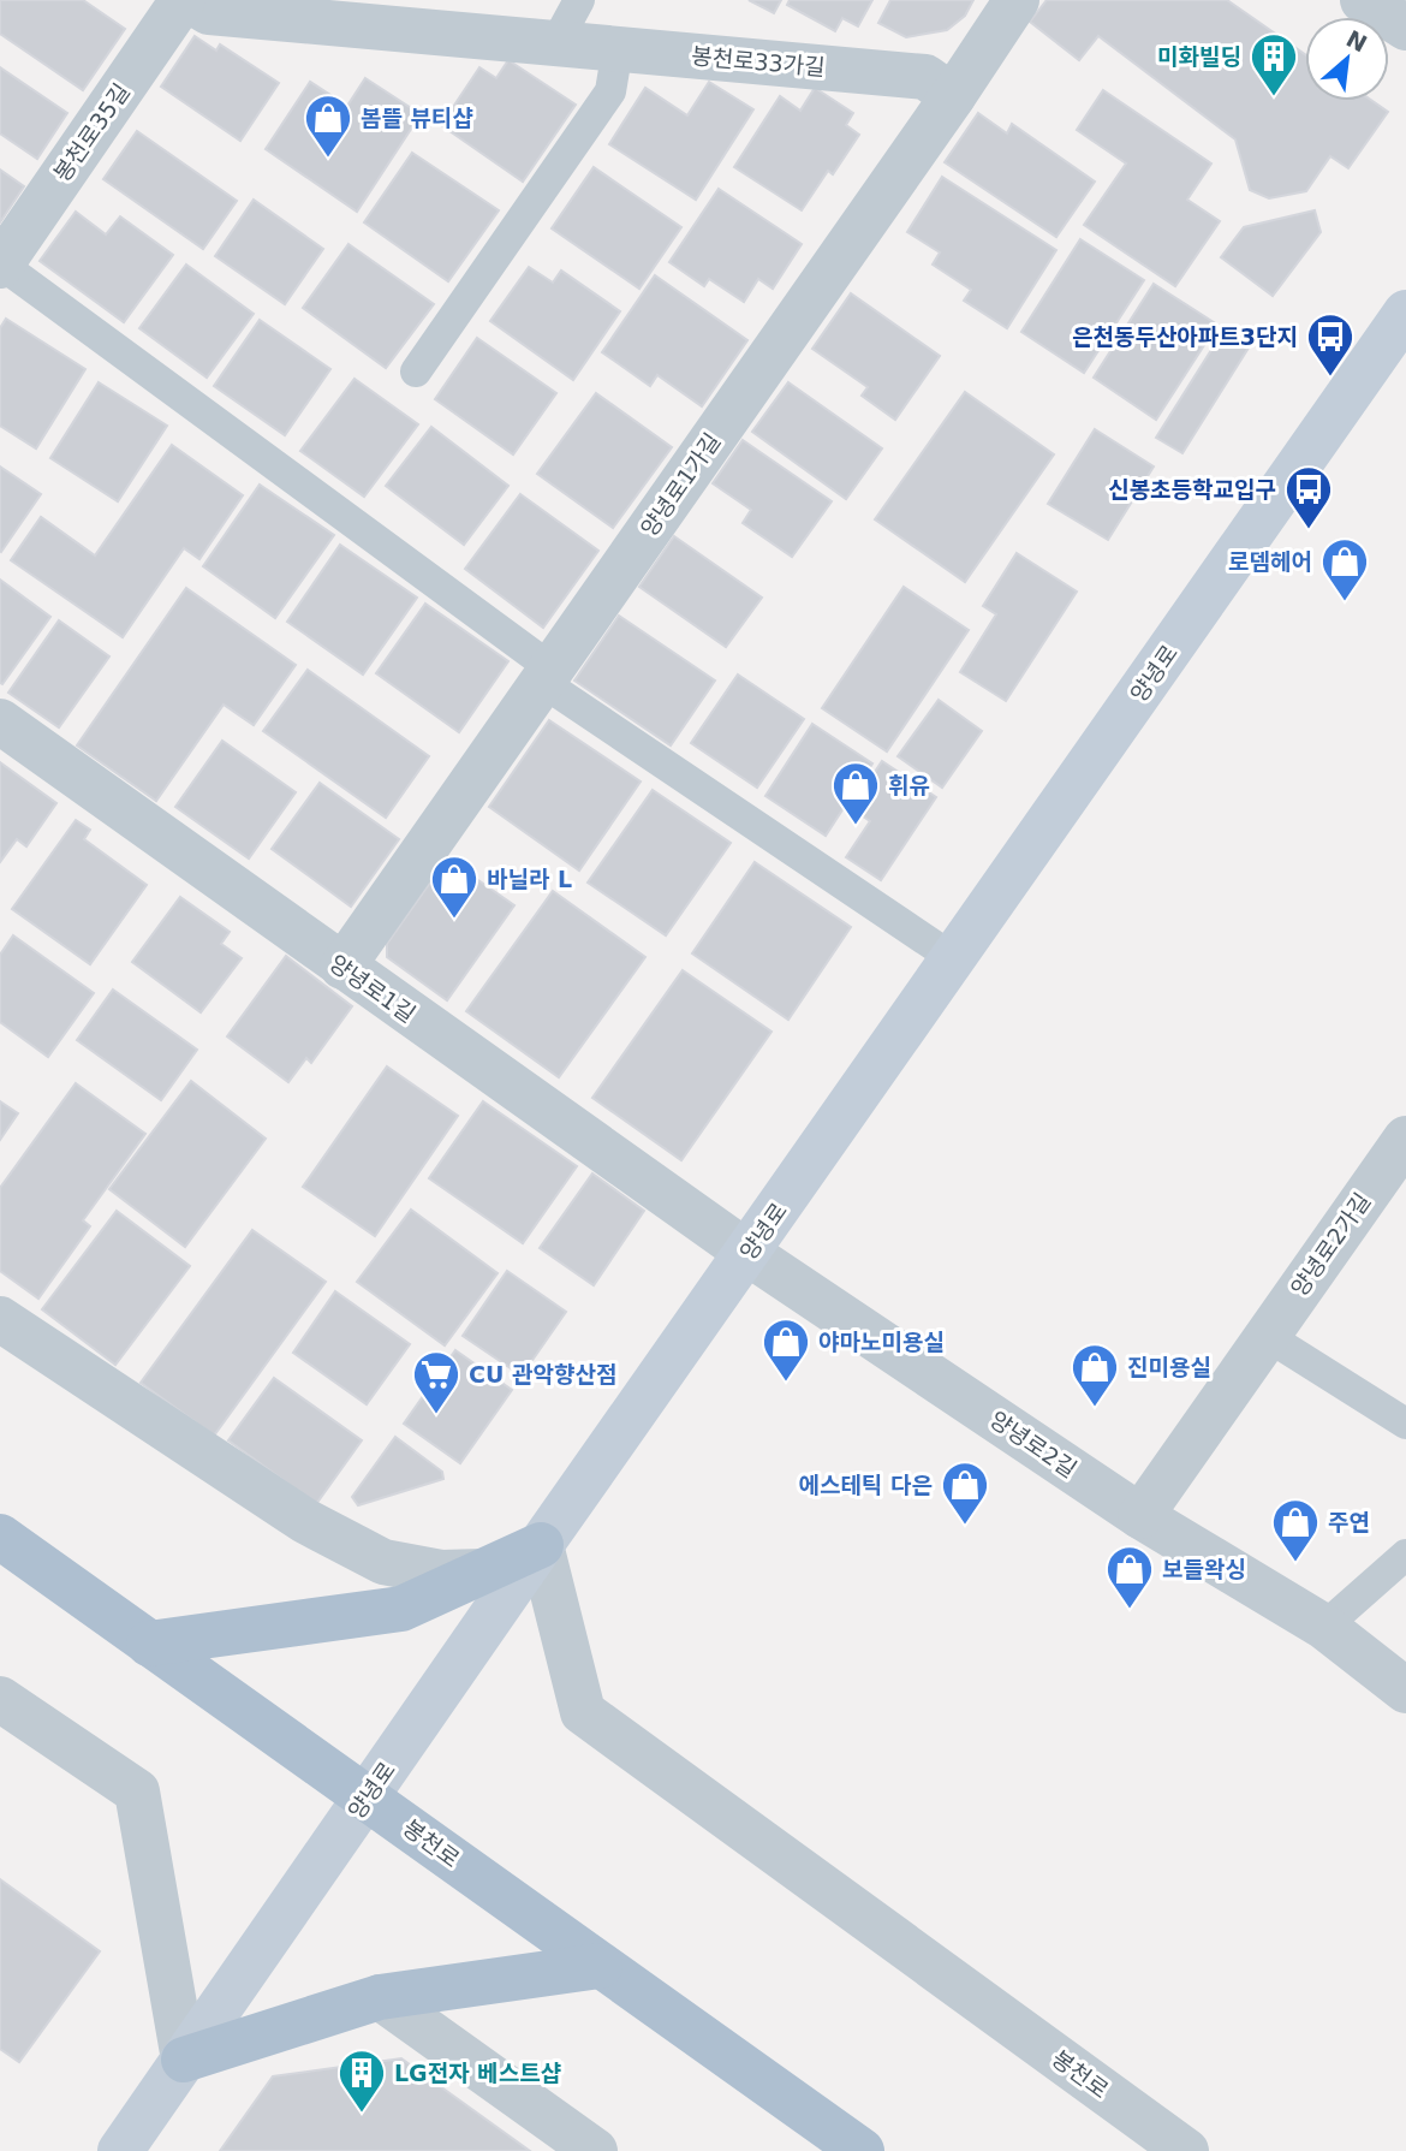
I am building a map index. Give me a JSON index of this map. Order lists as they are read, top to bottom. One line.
{"streets":{"main road":["양녕로","봉천로"],"street":["봉천로33가길","봉천로35길","양녕로1가길","양녕로1길","양녕로2가길","양녕로2길"]},"crossings":[["봉천로33가길","봉천로35길"],["봉천로33가길","양녕로1가길"],["양녕로1가길","양녕로1길"],["양녕로","양녕로1길"],["양녕로","양녕로2길"],["양녕로","봉천로"],["양녕로1길","양녕로2길"],["양녕로2가길","양녕로2길"]],"places":{"building":["미화빌딩","LG전자 베스트샵"],"shop":["봄뜰 뷰티샵","로뎀헤어","휘유","바닐라 L","야마노미용실","진미용실","에스테틱 다은","주연","보들왁싱"],"bus stop":["은천동두산아파트3단지","신봉초등학교입구"],"supermarket":["CU 관악향산점"]},"north":"top right"}
